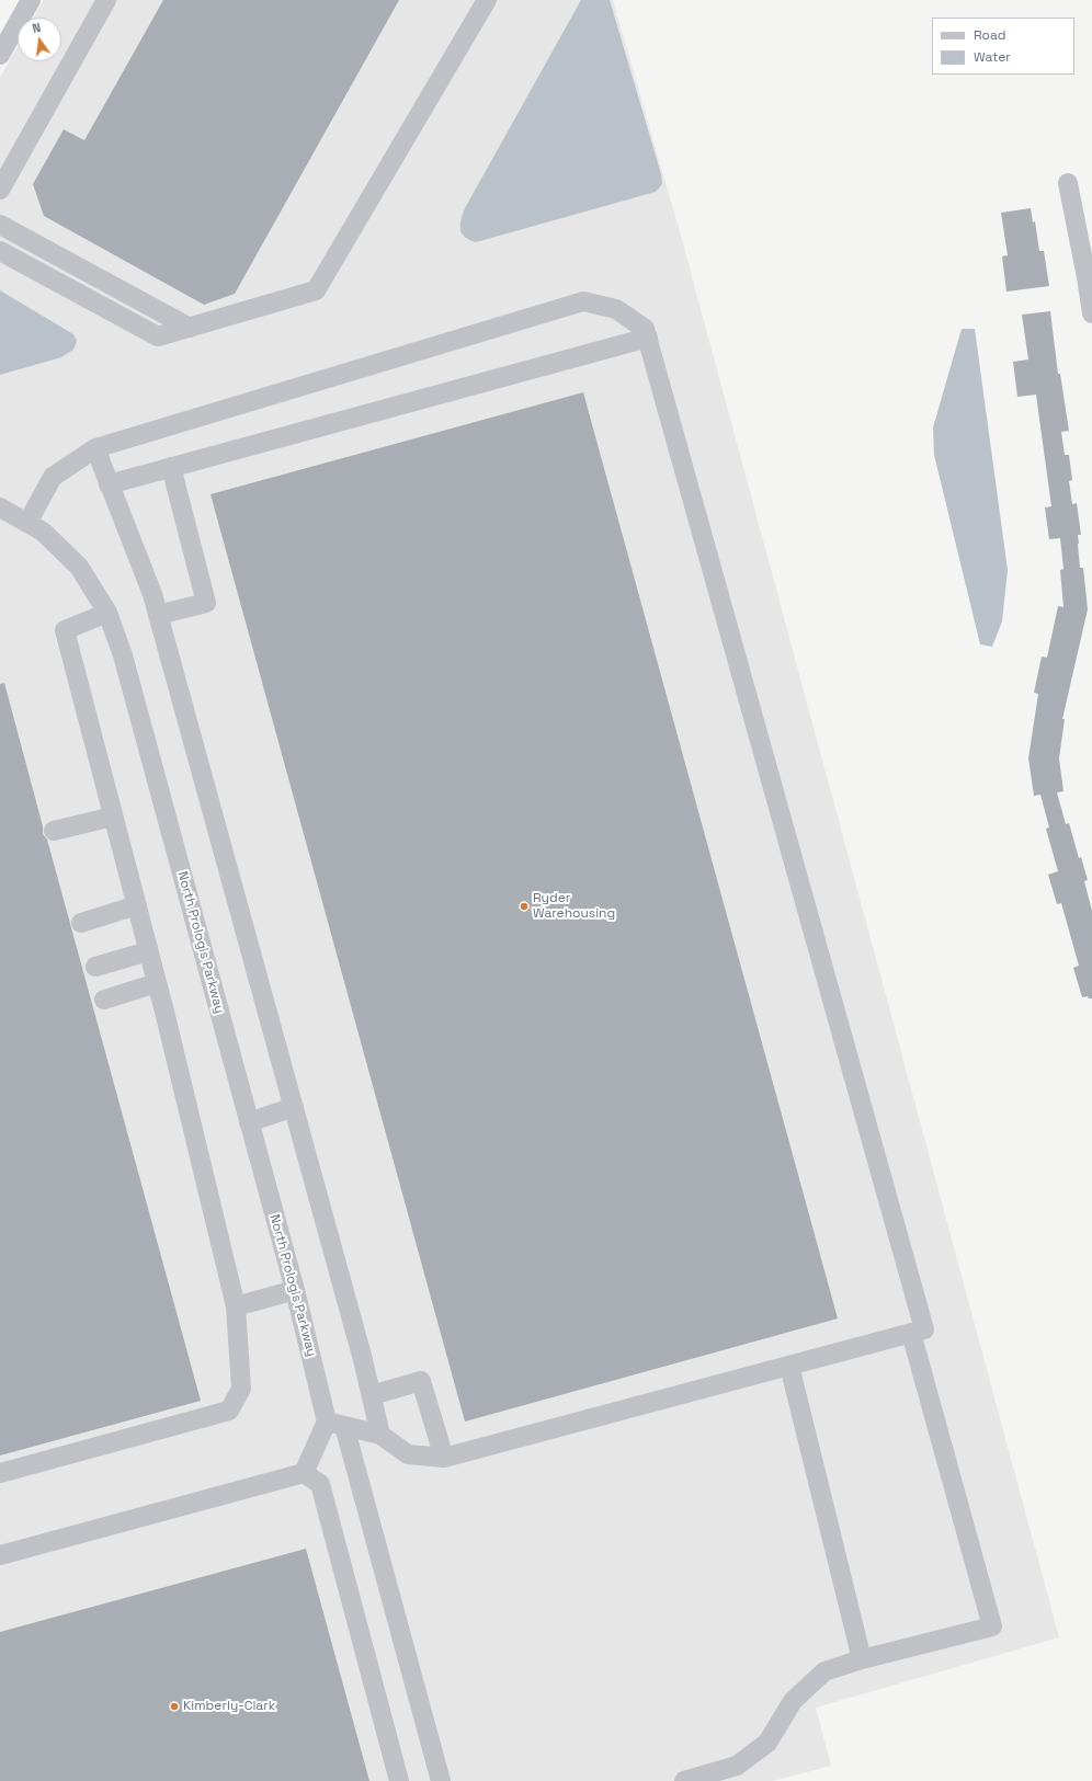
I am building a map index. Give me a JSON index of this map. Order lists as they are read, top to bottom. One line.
{"streets":{"street":["North Prologis Parkway"]},"places":["Ryder Warehousing","Kimberly-Clark"],"legend":["Road","Water"],"north":"top"}
